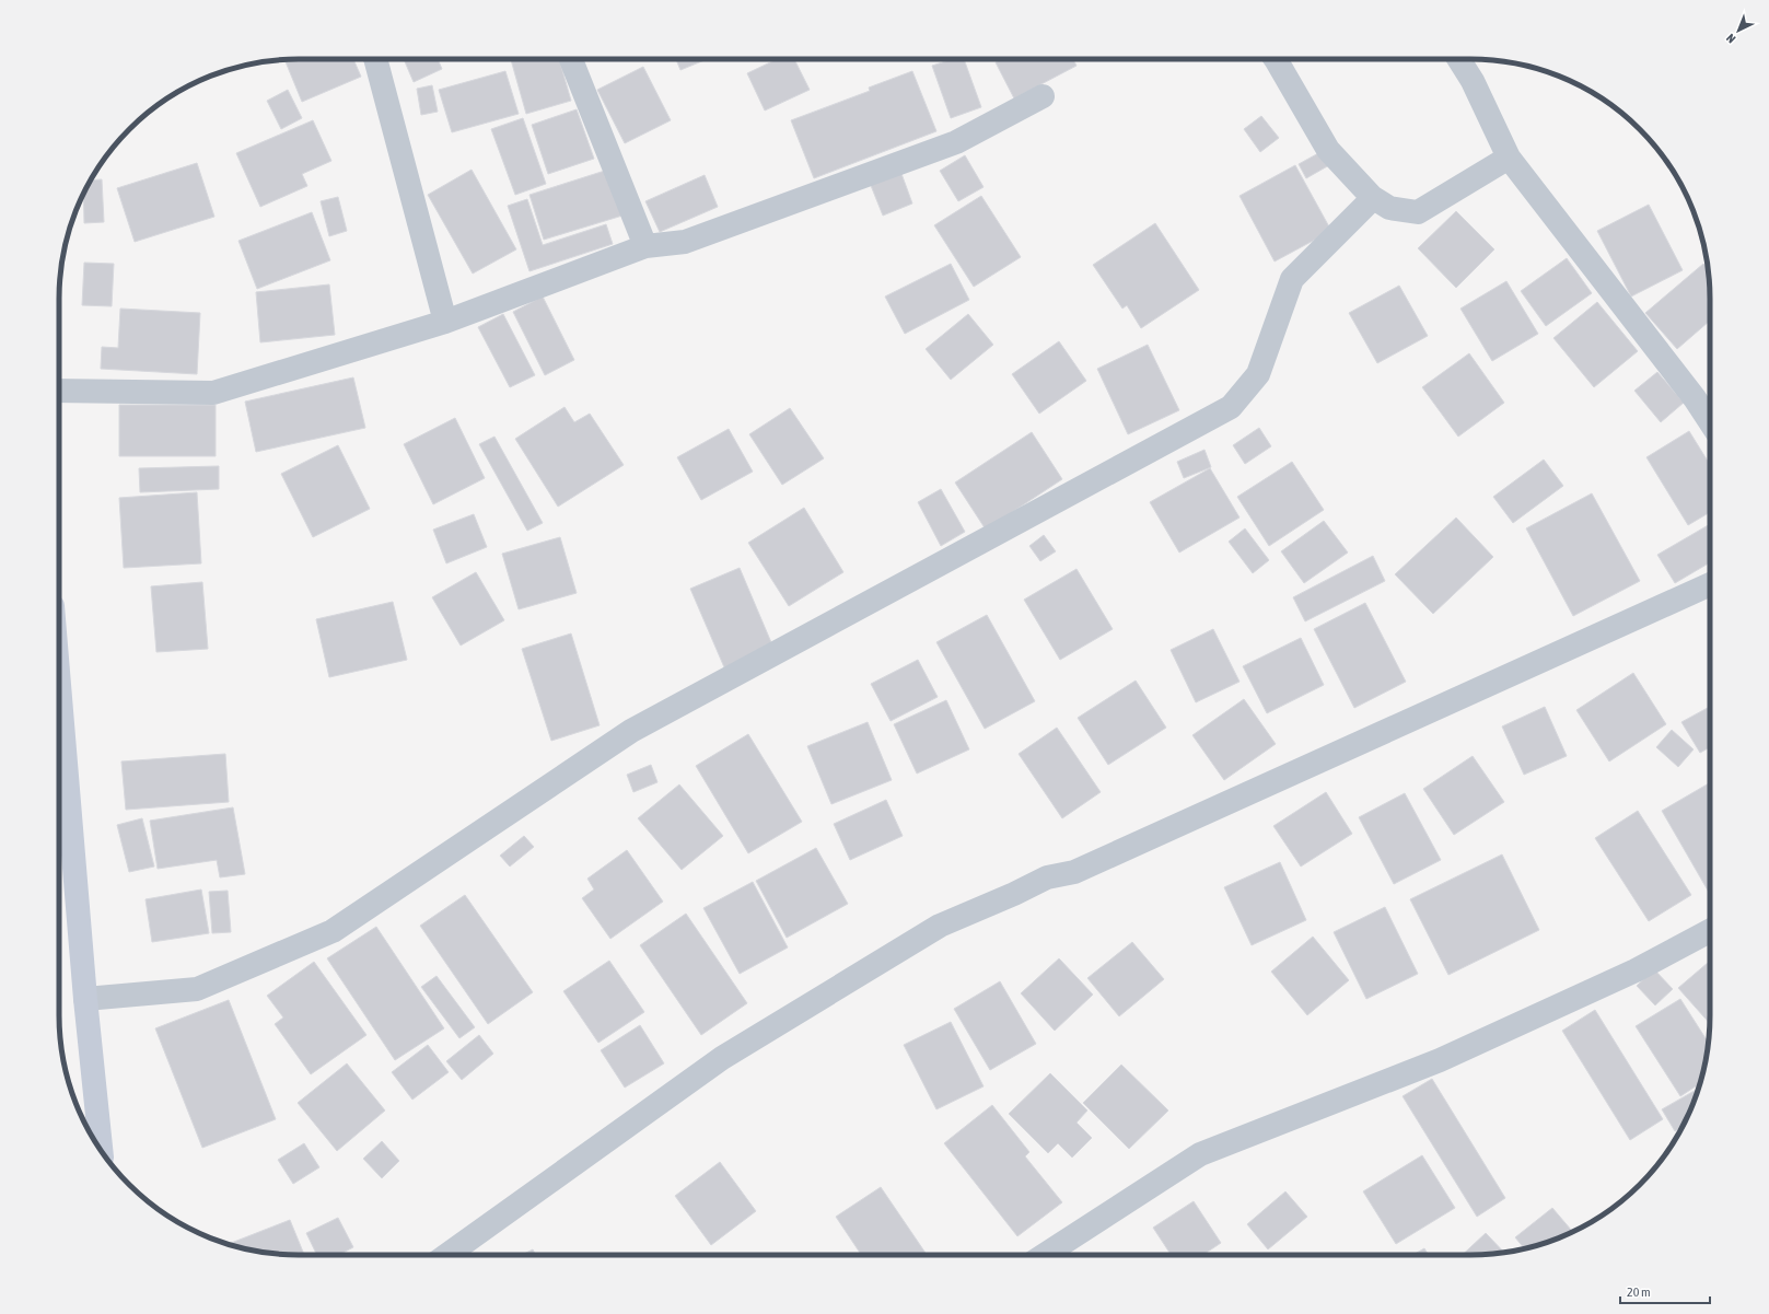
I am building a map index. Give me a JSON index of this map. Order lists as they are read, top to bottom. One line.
{"scale_bar":"20 m","north":"bottom left"}
